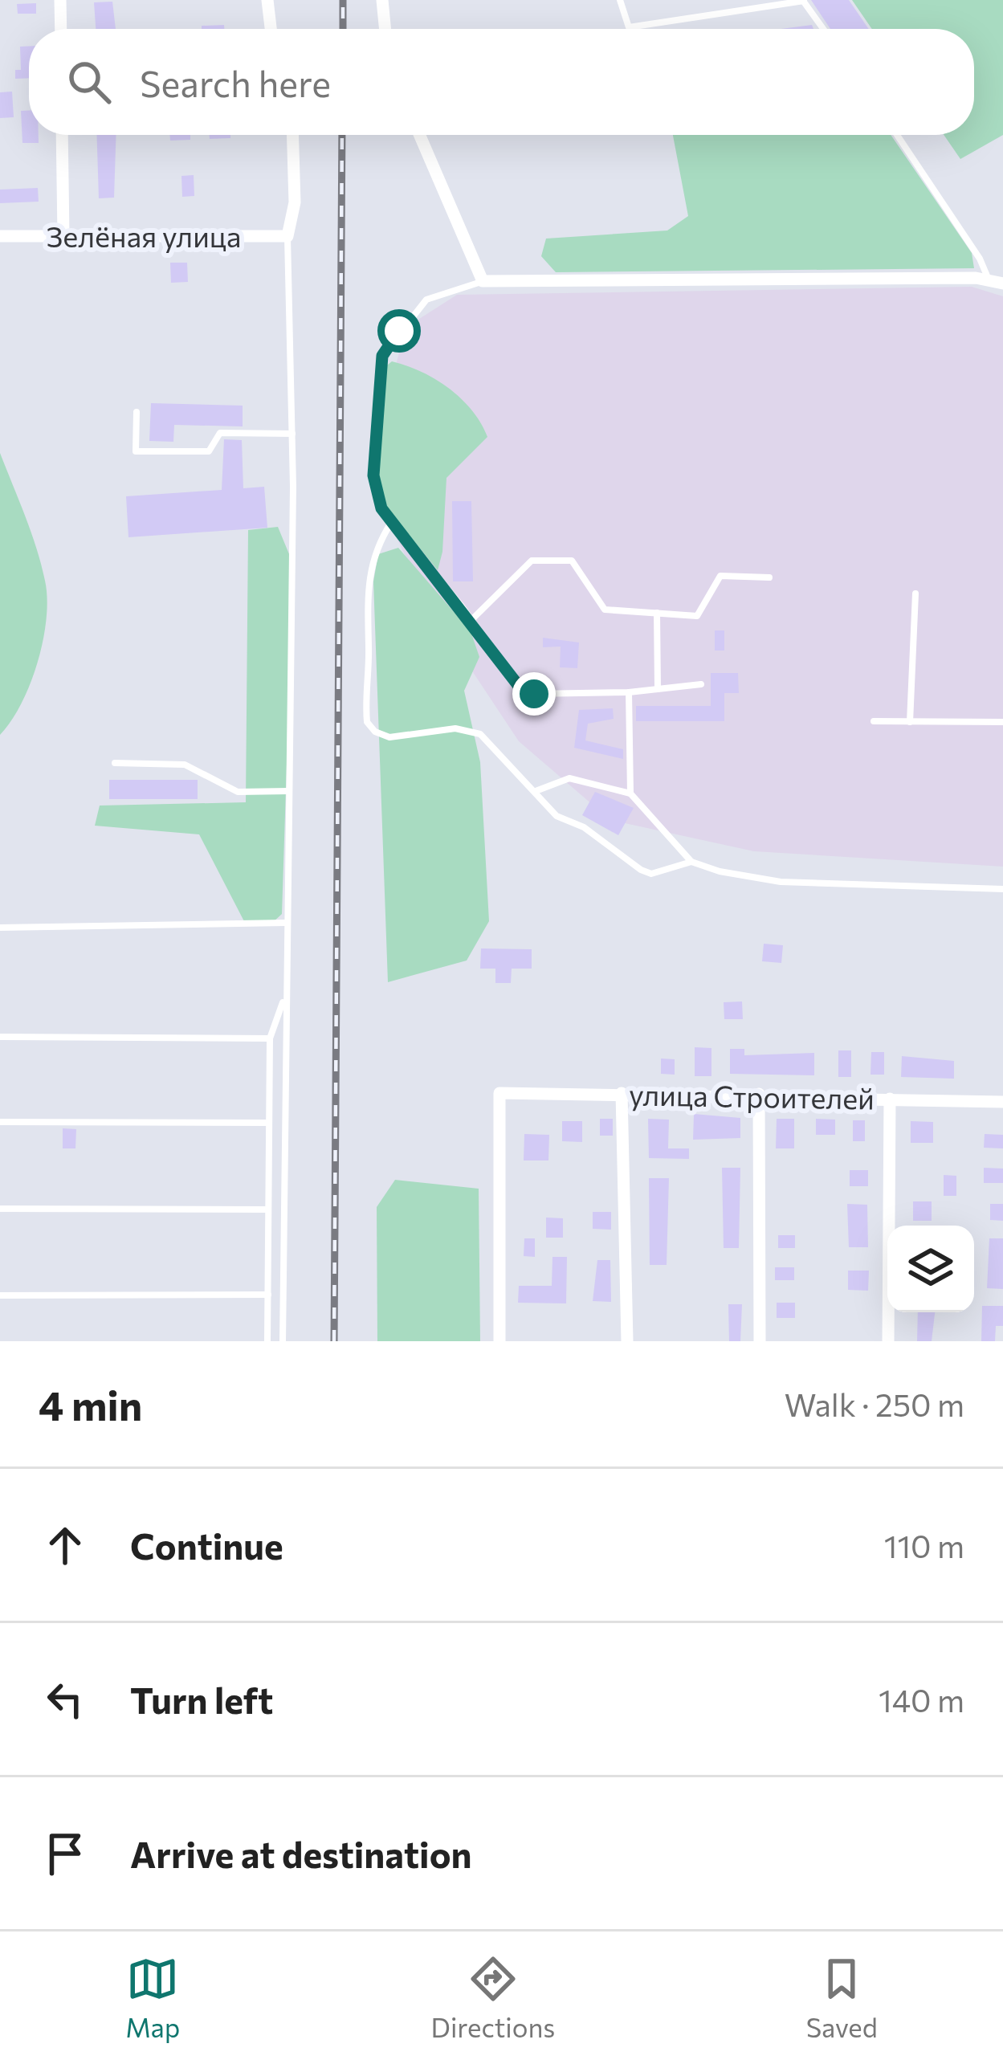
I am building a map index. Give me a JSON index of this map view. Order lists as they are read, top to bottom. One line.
{"streets":{"street":["Зелёная улица","улица Строителей"]},"page":{"search":"Search here","heading":["4 min","Walk · 250 m"],"list":[["Continue","110 m"],["Turn left","140 m"],"Arrive at destination"],"nav":["Map","Directions","Saved"]}}
